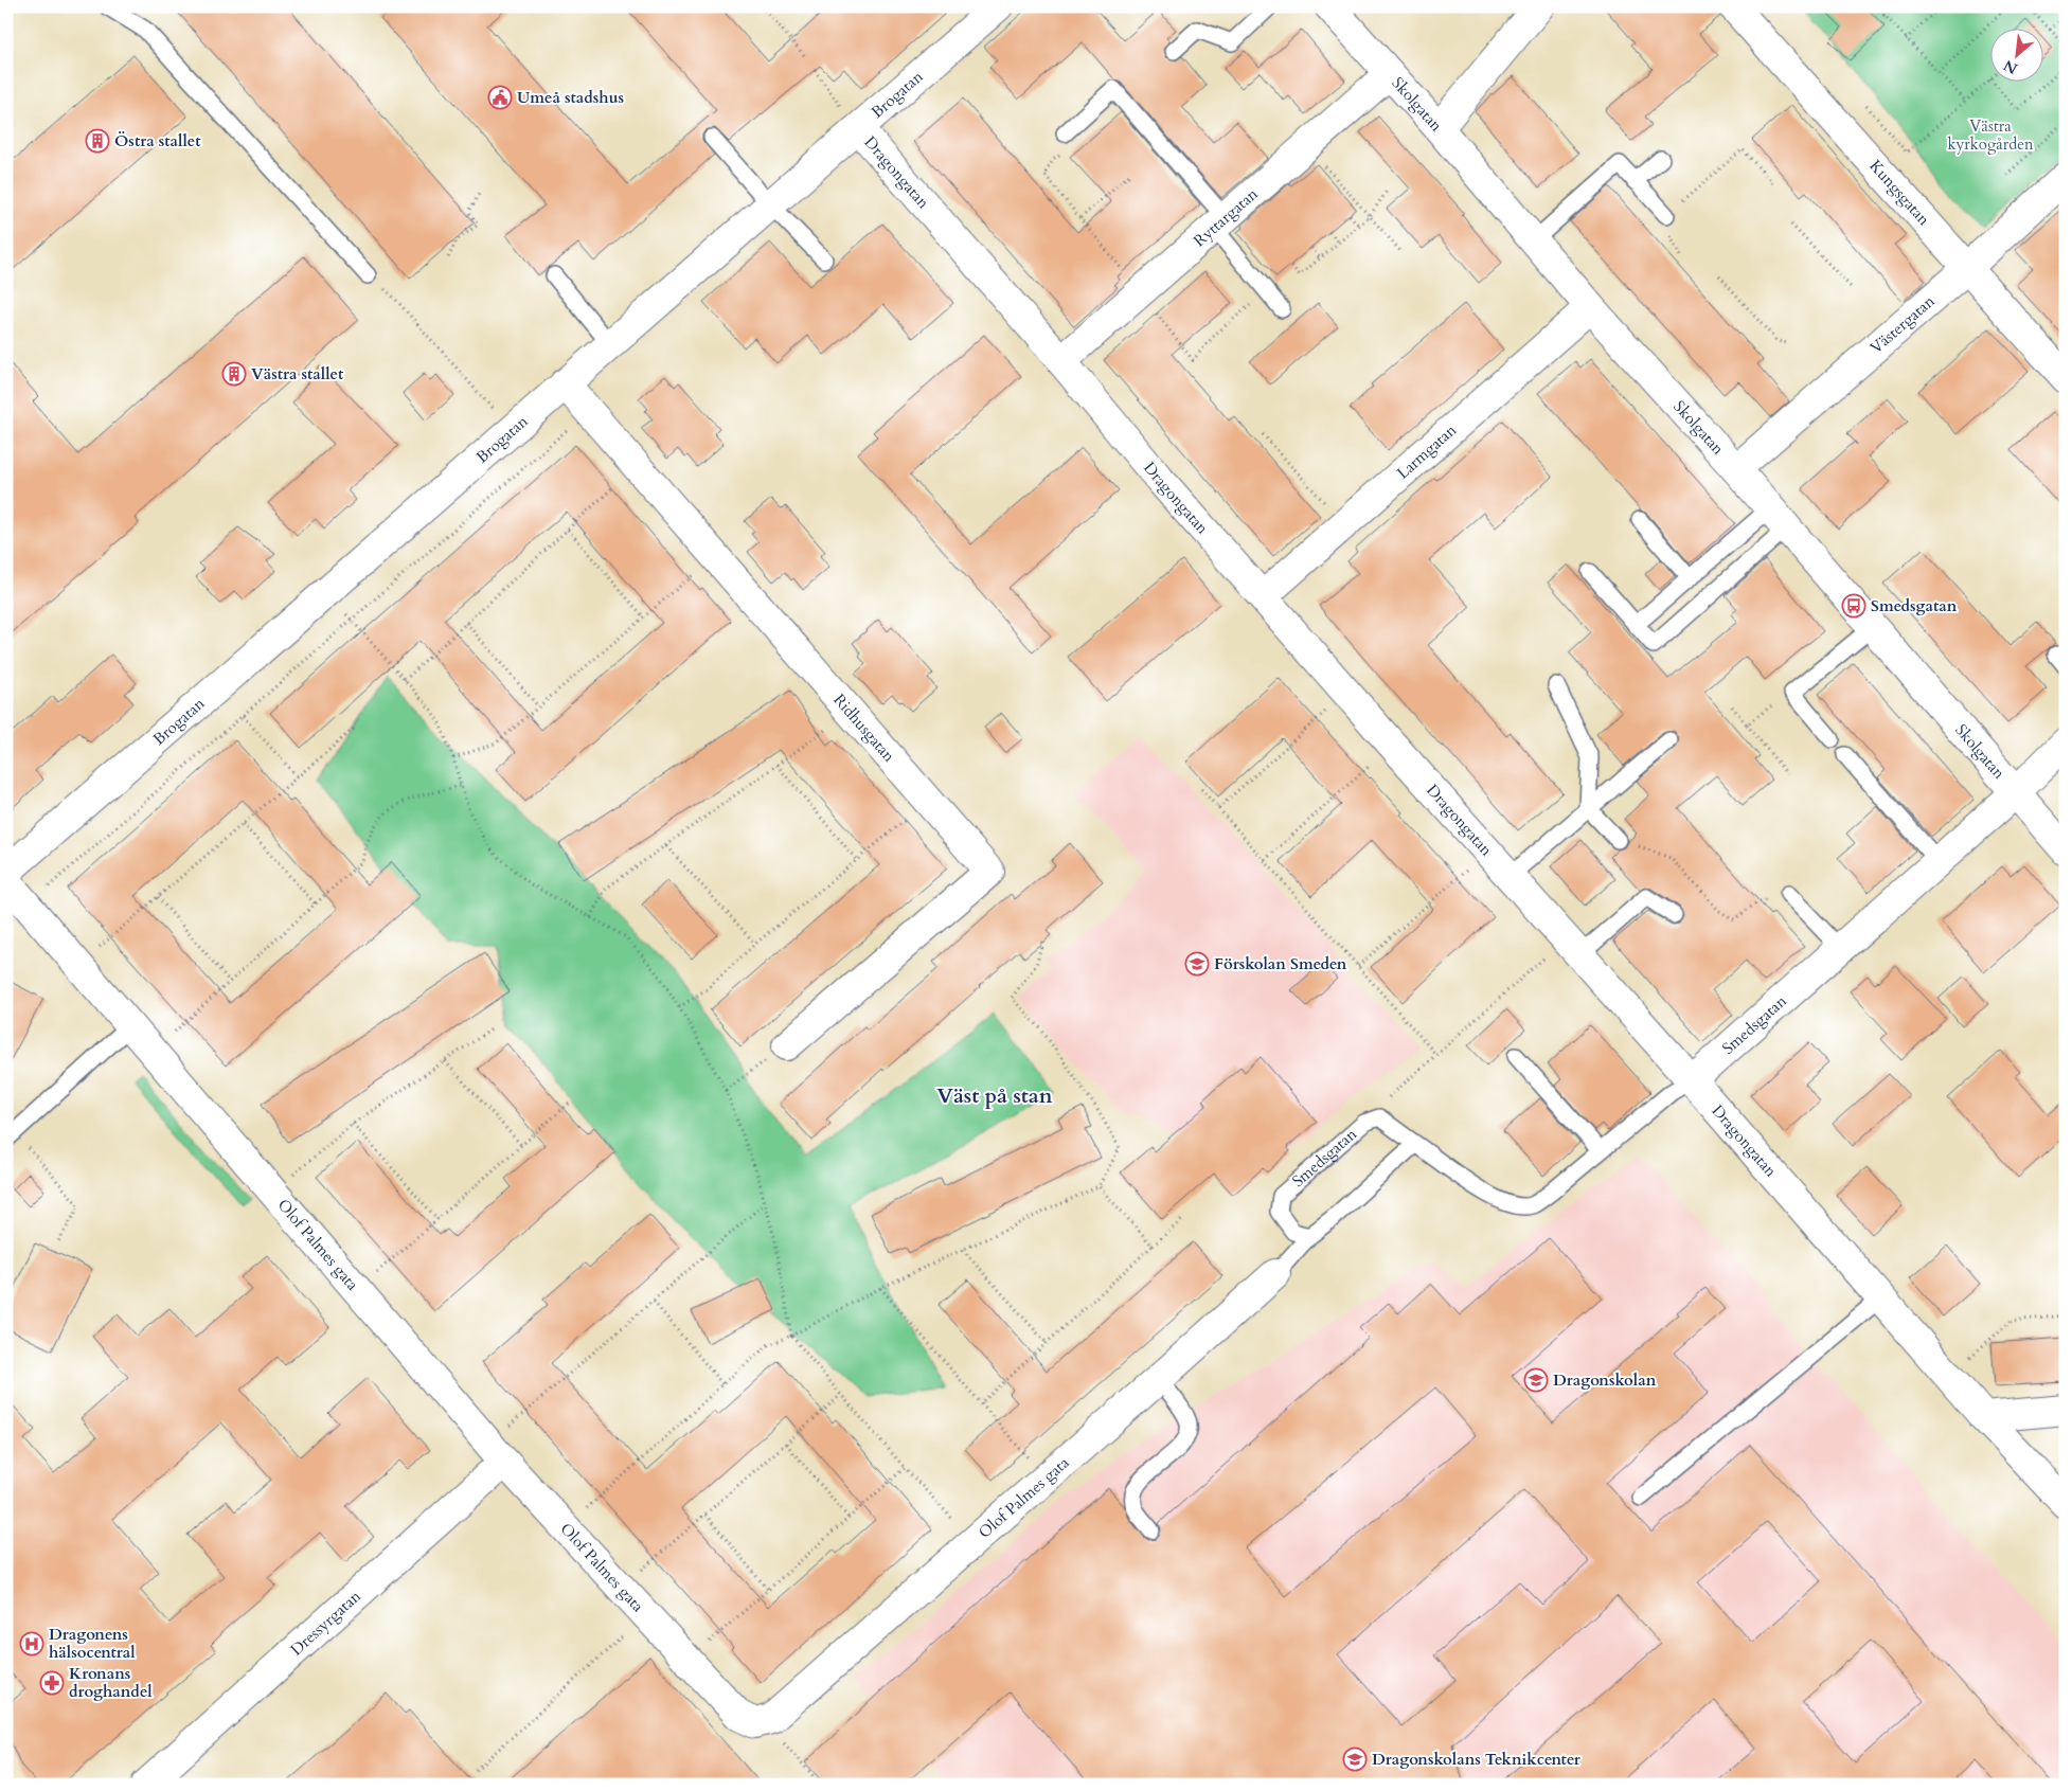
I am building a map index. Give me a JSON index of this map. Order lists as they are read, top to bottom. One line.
{"streets":{"street":["Brogatan","Skolgatan","Dragongatan","Kungsgatan","Ryttargatan","Västergatan","Larmgatan","Ridhusgatan","Smedsgatan","Olof Palmes gata","Dressyrgatan"]},"crossings":[["Brogatan","Dragongatan"],["Brogatan","Ridhusgatan"],["Skolgatan","Ryttargatan"],["Skolgatan","Västergatan"],["Skolgatan","Larmgatan"],["Skolgatan","Smedsgatan"],["Dragongatan","Ryttargatan"],["Dragongatan","Larmgatan"],["Dragongatan","Smedsgatan"],["Kungsgatan","Västergatan"],["Olof Palmes gata","Dressyrgatan"]],"districts":["Väst på stan"],"parks":["Västra kyrkogården"],"places":{"public building":["Umeå stadshus"],"building":["Östra stallet","Västra stallet"],"bus stop":["Smedsgatan"],"school or university":["Förskolan Smeden","Dragonskolan","Dragonskolans Teknikcenter"],"hospital":["Dragonens hälsocentral"],"pharmacy":["Kronans droghandel"]},"north":"bottom left"}
